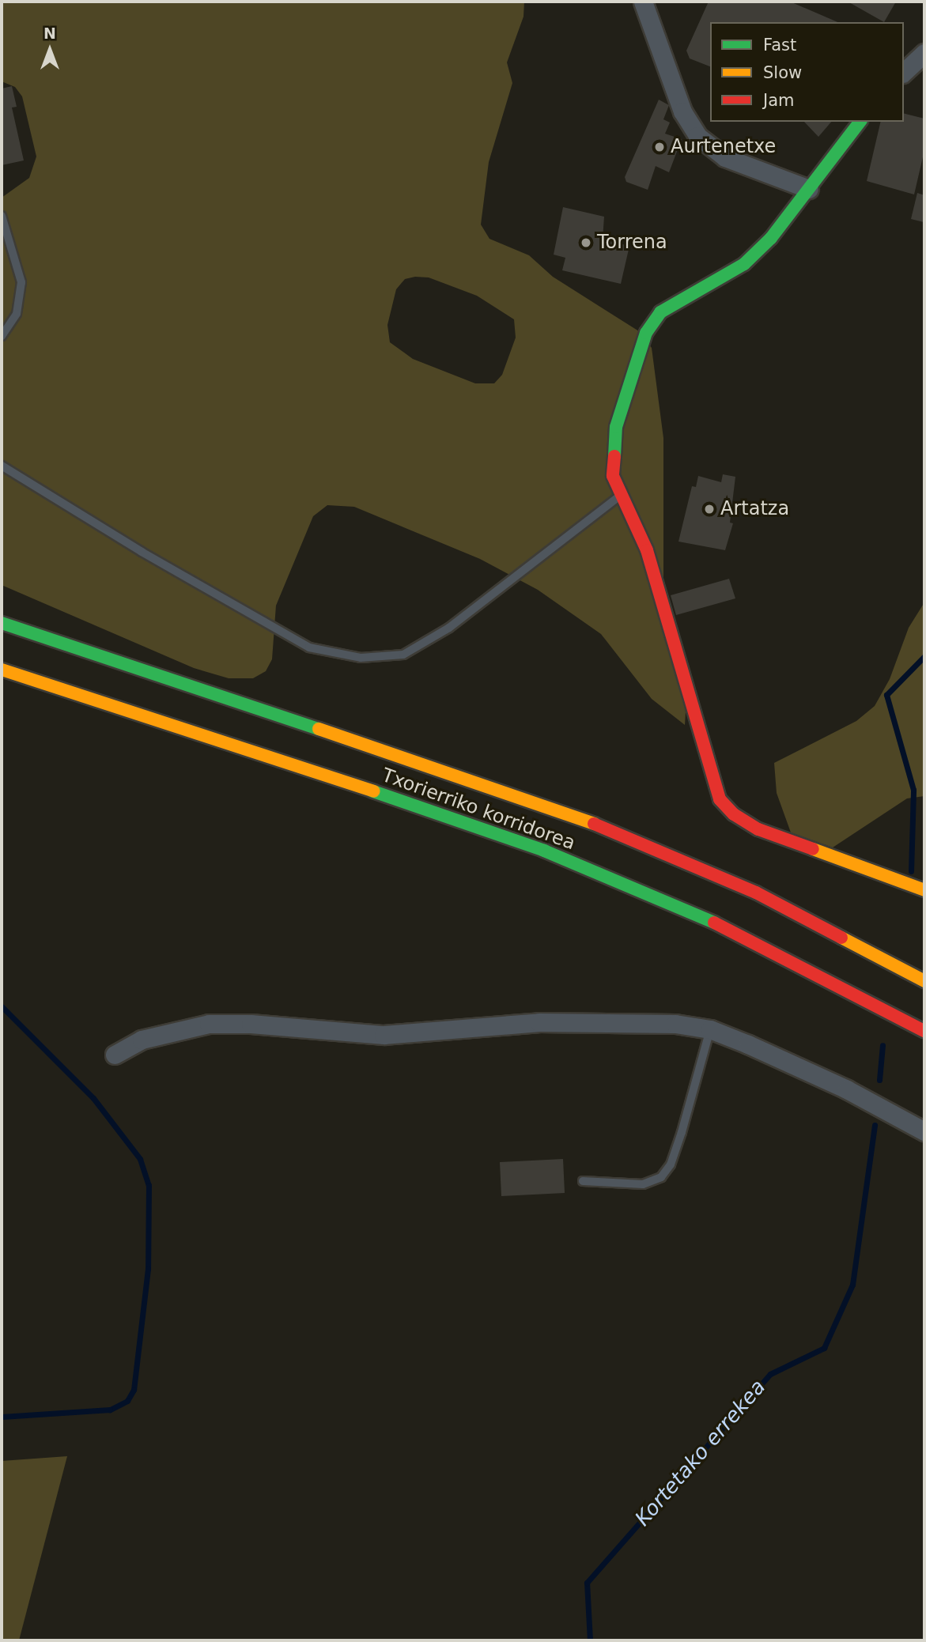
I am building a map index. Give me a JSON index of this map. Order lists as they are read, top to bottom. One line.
{"streets":{"main road":["Txorierriko korridorea"]},"water":["Kortetako errekea"],"places":["Aurtenetxe","Torrena","Artatza"],"legend":["Fast","Slow","Jam"],"north":"top"}
